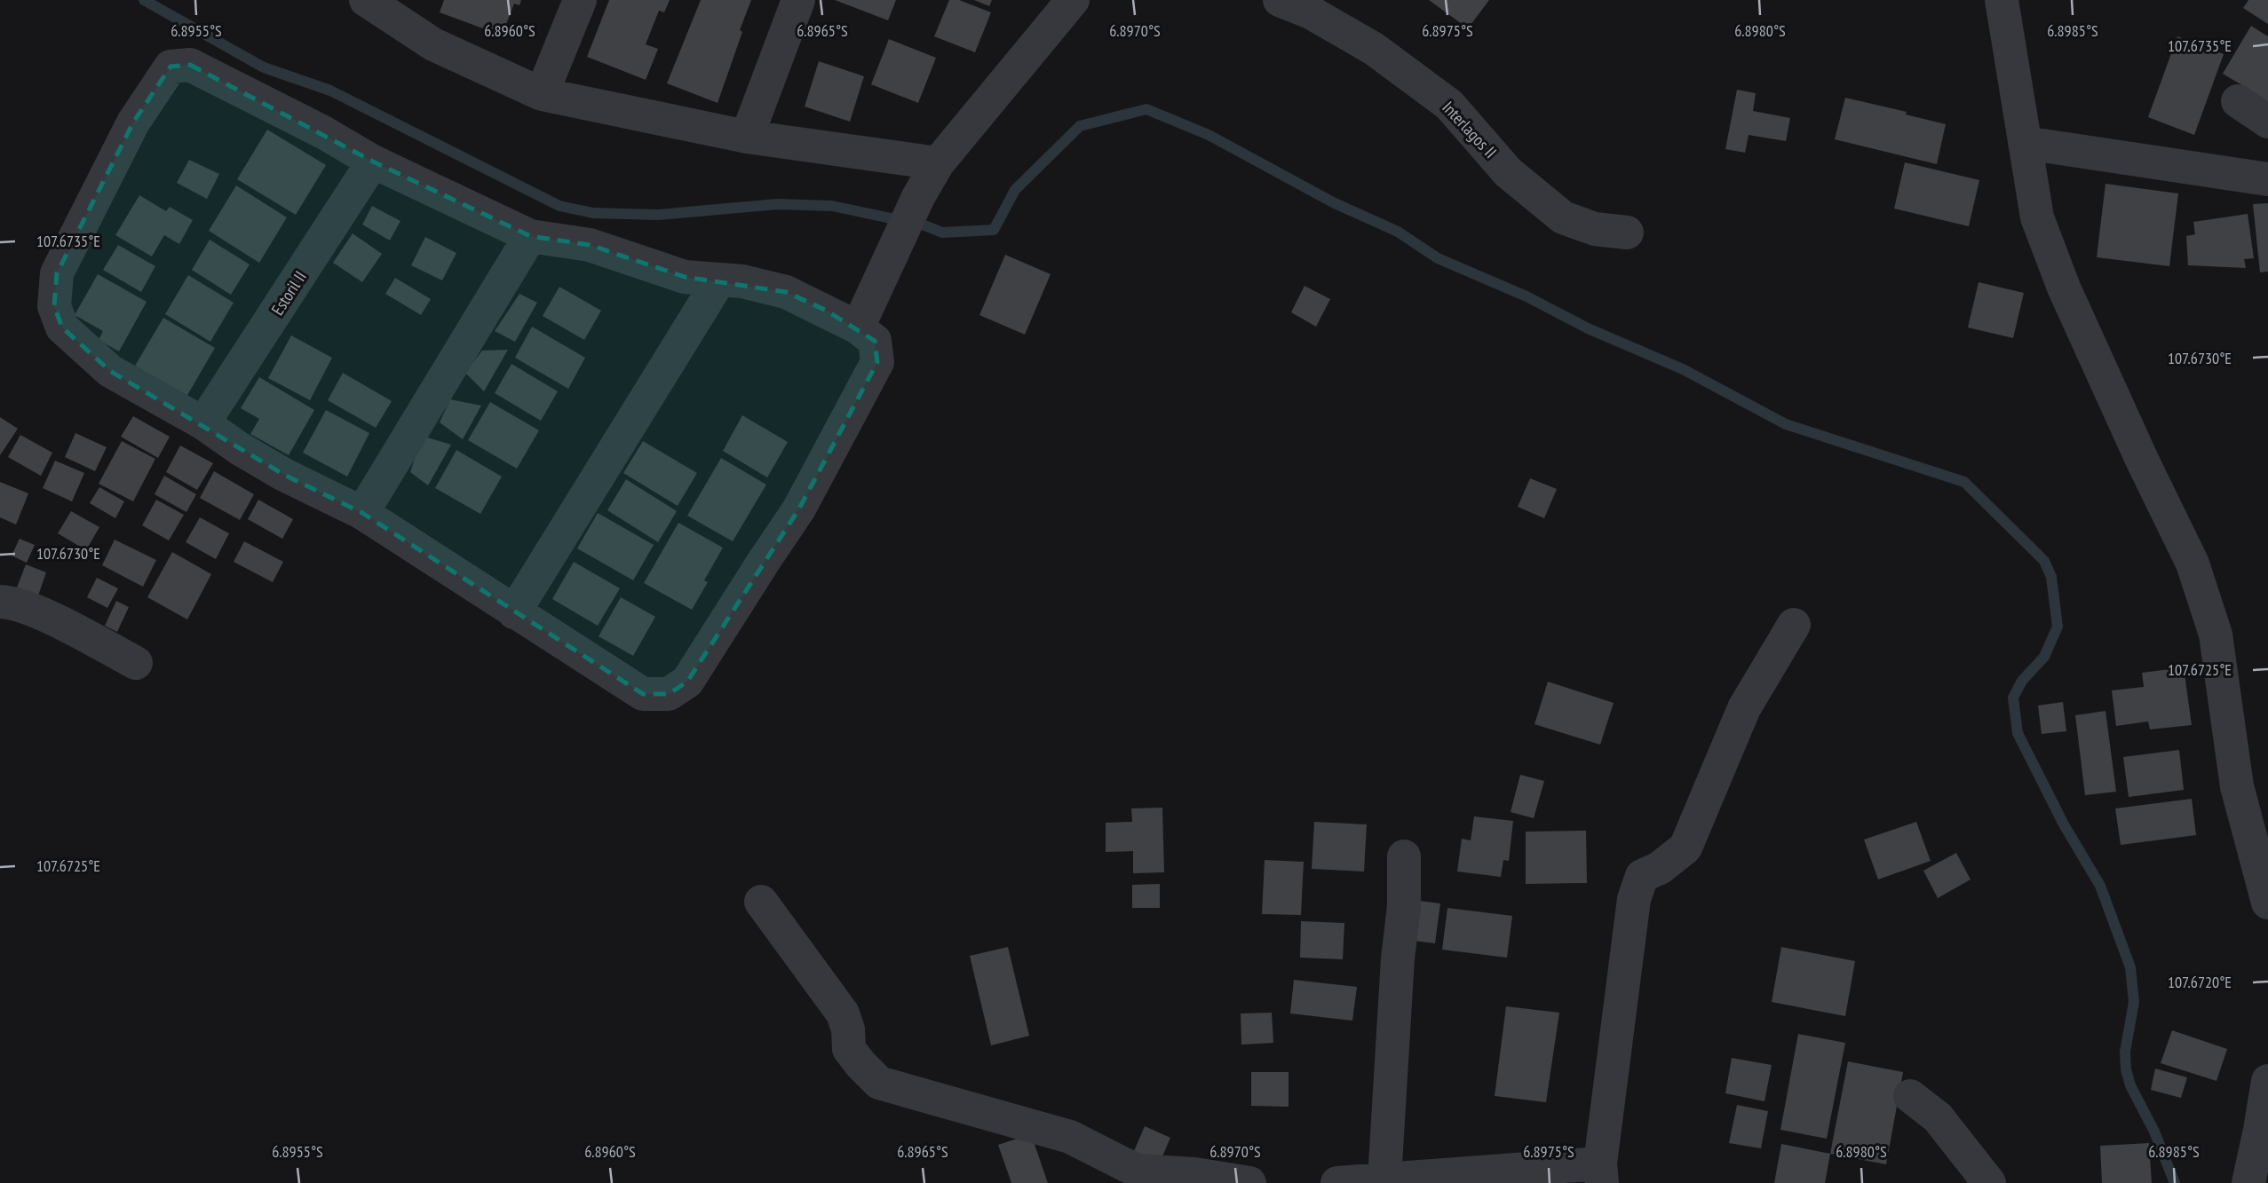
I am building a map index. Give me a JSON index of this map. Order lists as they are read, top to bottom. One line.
{"streets":{"street":["Interlagos II","Estoril II"]},"coordinates":["6.8955°S","6.8960°S","6.8965°S","6.8970°S","6.8975°S","6.8980°S","6.8985°S","107.6735°E","107.6730°E","107.6725°E","107.6720°E"]}
